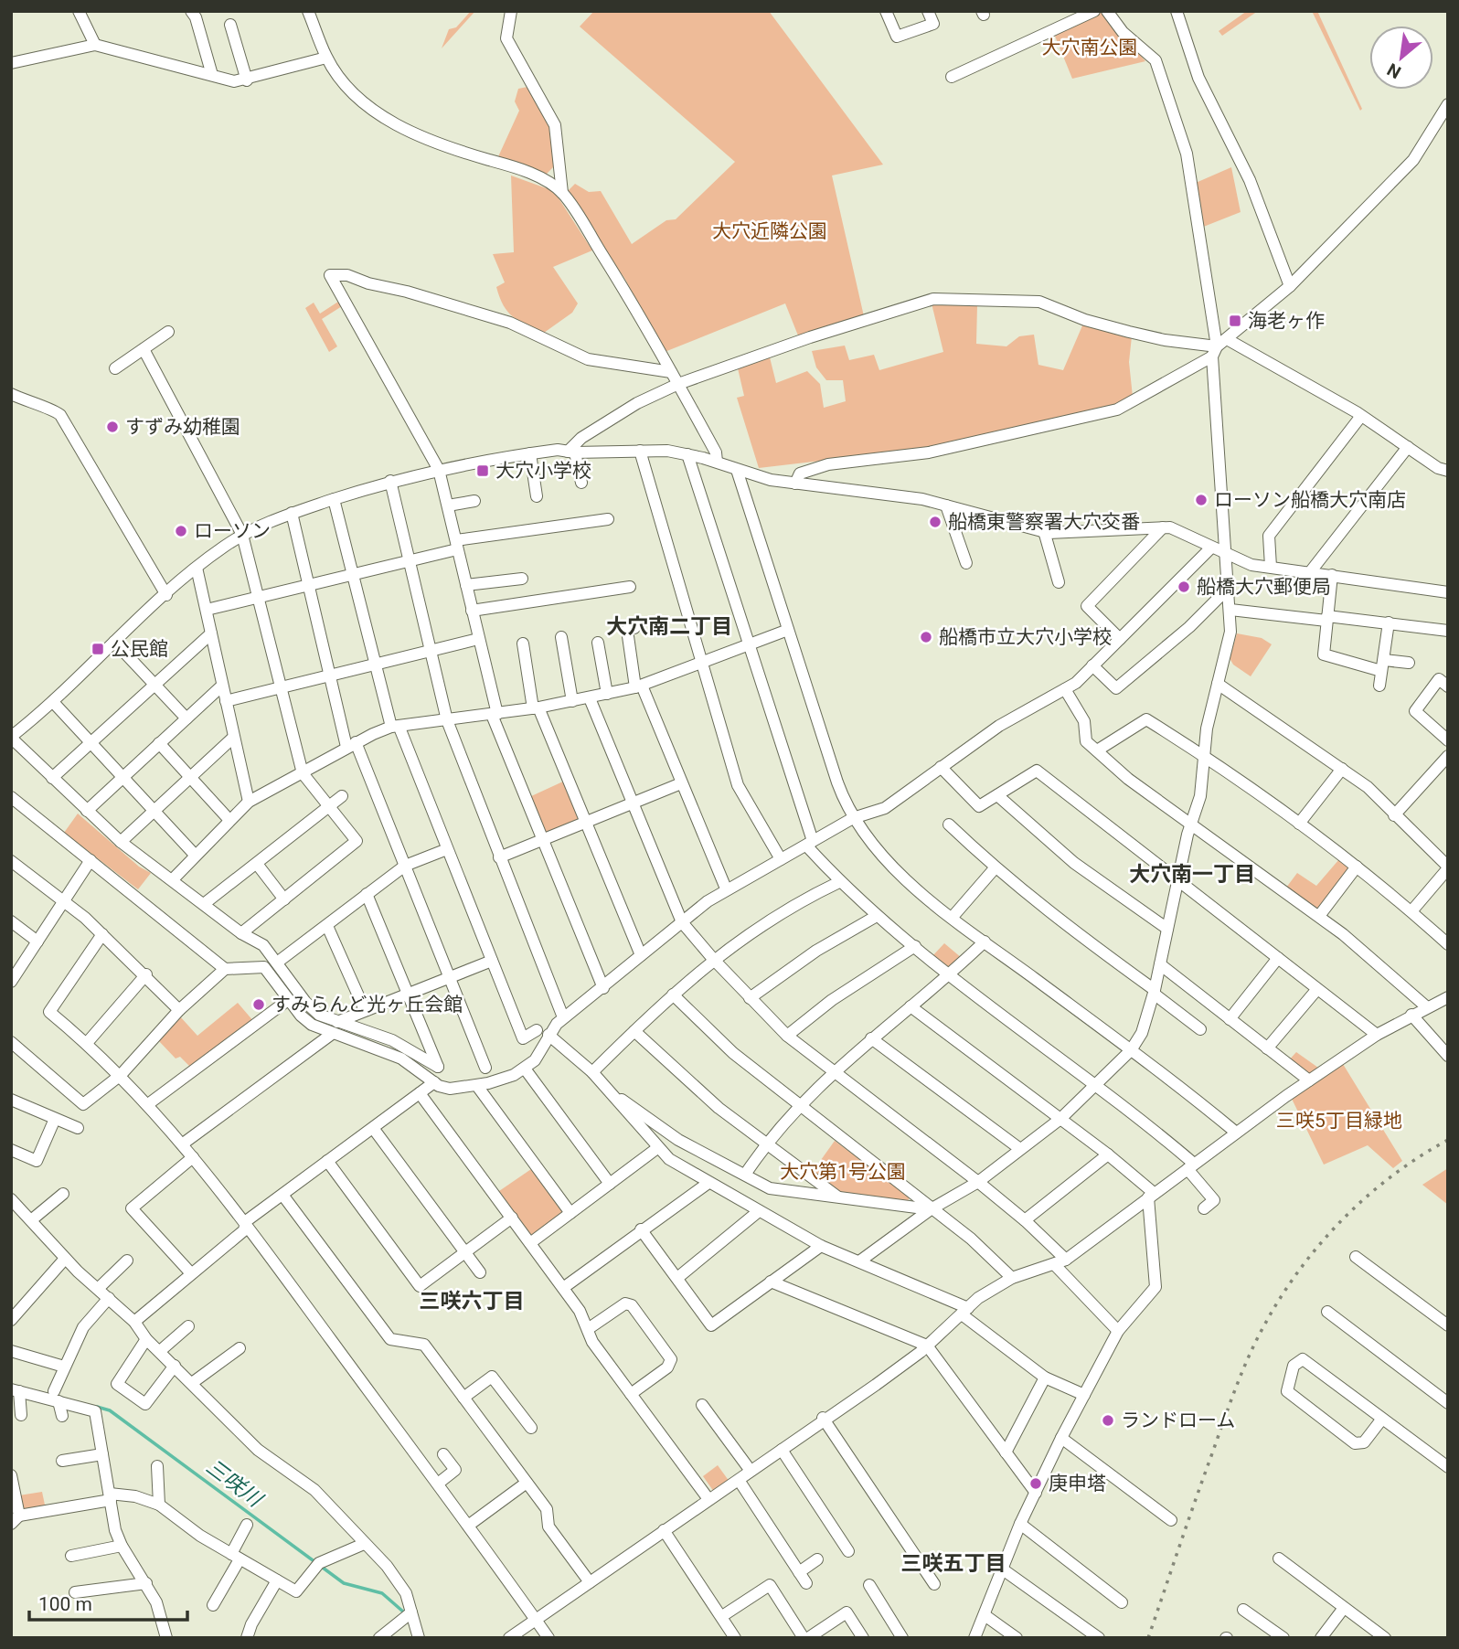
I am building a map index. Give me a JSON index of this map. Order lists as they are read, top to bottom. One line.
{"districts":["大穴南二丁目","大穴南一丁目","三咲六丁目","三咲五丁目"],"water":["三咲川"],"parks":["大穴南公園","大穴近隣公園","三咲5丁目緑地","大穴第1号公園"],"places":{"transit":["海老ヶ作","大穴小学校","公民館"],"other":["すずみ幼稚園","ローソン船橋大穴南店","船橋東警察署大穴交番","ローソン","船橋大穴郵便局","船橋市立大穴小学校","すみらんど光ヶ丘会館","ランドローム","庚申塔"]},"scale_bar":"100 m","north":"bottom left"}
